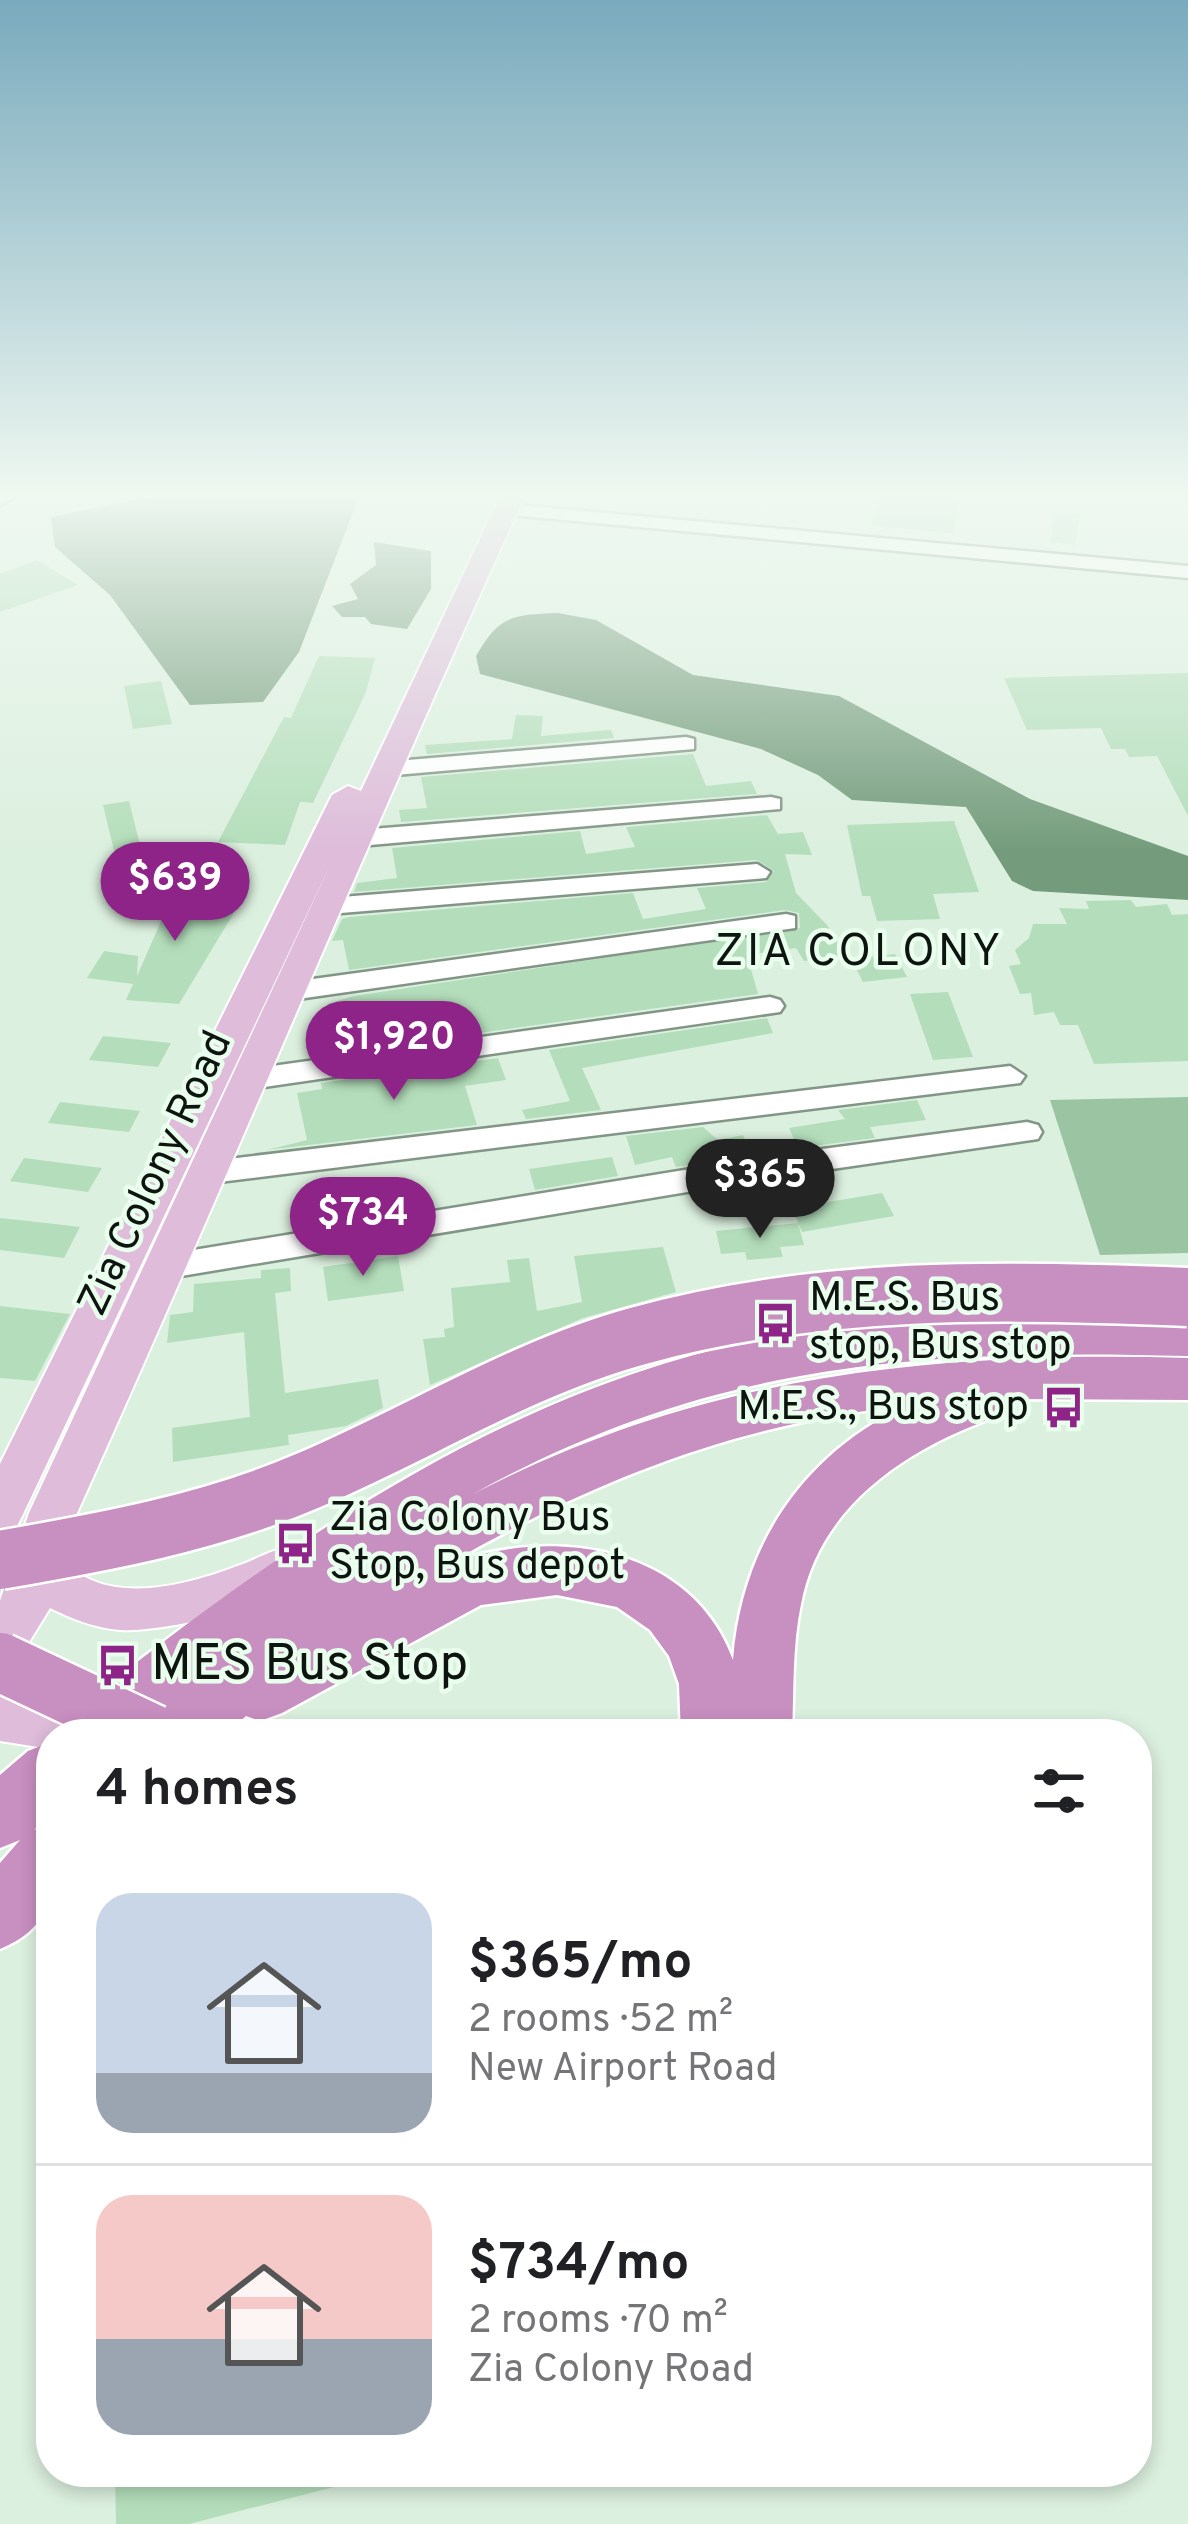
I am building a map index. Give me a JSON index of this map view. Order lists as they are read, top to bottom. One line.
{"streets":{"main road":["Zia Colony Road"]},"districts":["ZIA COLONY"],"places":{"bus stop":["M.E.S. Bus stop, Bus stop","M.E.S., Bus stop","Zia Colony Bus Stop, Bus depot","MES Bus Stop"]},"page":{"price":["$639","$1,920","$365","$734"],"heading":"4 homes","list":[{"name":"$365/mo","note":"2 rooms · 52 m² · New Airport Road"},{"name":"$734/mo","note":"2 rooms · 70 m² · Zia Colony Road"}]}}
